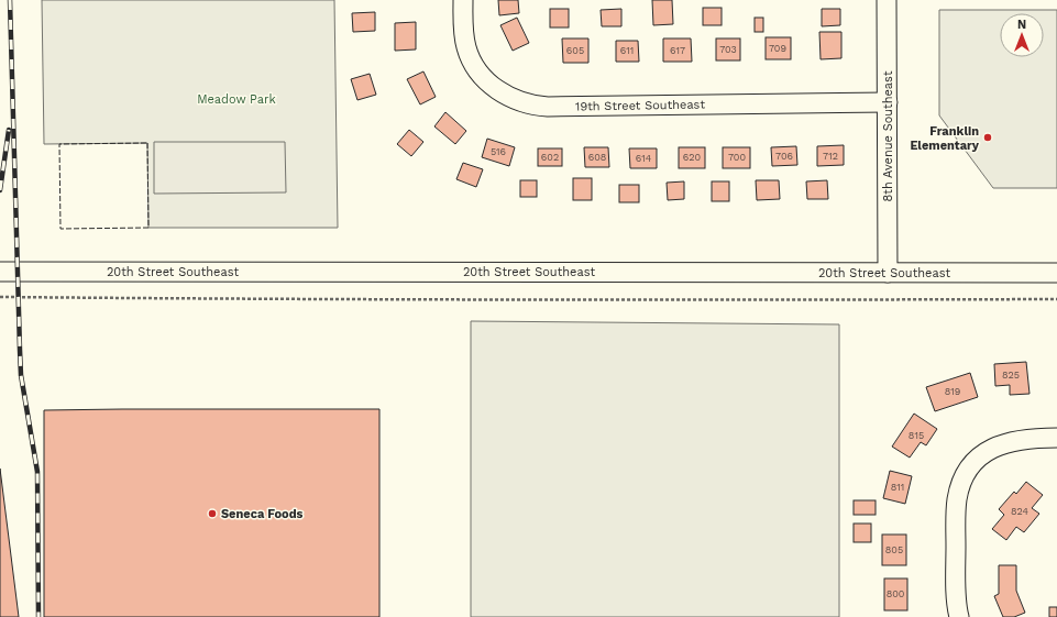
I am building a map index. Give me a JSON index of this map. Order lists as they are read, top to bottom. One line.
{"streets":{"street":["19th Street Southeast","8th Avenue Southeast","20th Street Southeast"]},"crossings":[["19th Street Southeast","8th Avenue Southeast"],["8th Avenue Southeast","20th Street Southeast"]],"parks":["Meadow Park"],"places":["Franklin Elementary","Seneca Foods"],"house_numbers":["709","703","605","611","617","516","706","712","602","608","620","700","614","825","819","815","811","824","805","800"],"north":"top"}
